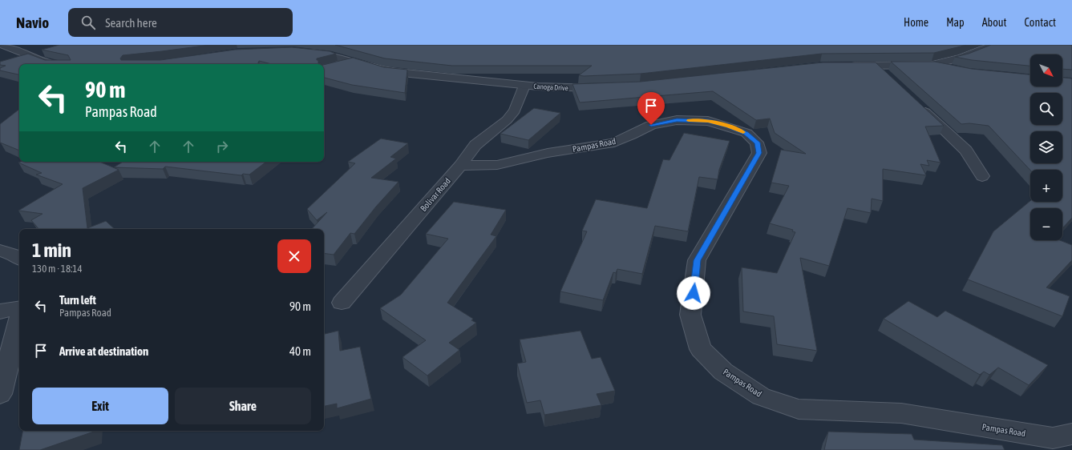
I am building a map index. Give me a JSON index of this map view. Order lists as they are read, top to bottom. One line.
{"streets":{"street":["Canoga Drive","Pampas Road","Bolivar Road"]},"crossings":[["Canoga Drive","Bolivar Road"],["Pampas Road","Bolivar Road"]],"north":"bottom right","page":{"header":"Navio","search":"Search here","nav":["Home","Map","About","Contact"],"map_buttons":["+","−"],"turn":["90 m","Pampas Road"],"heading":["1 min","130 m · 18:14"],"list":[{"name":"Turn left","note":"Pampas Road","value":"90 m"},{"name":"Arrive at destination","value":"40 m"}],"buttons":["Exit","Share"]}}
